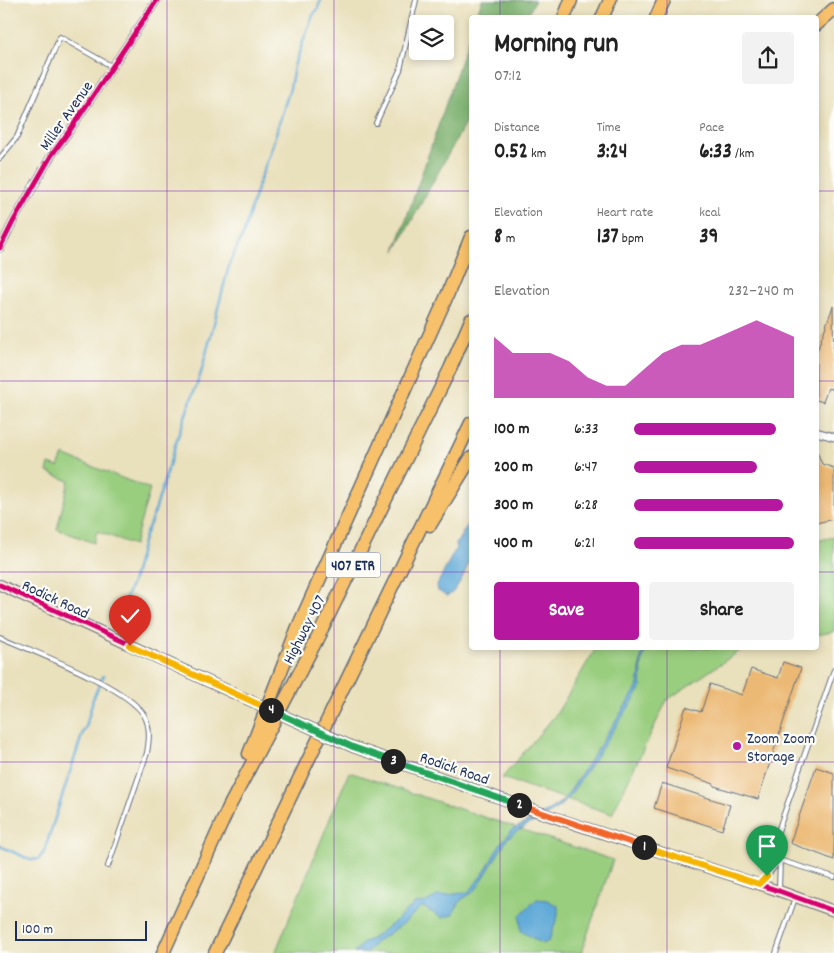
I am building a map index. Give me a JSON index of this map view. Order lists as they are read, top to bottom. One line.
{"streets":{"highway":["407 ETR","Highway 407"],"main road":["Rodick Road"],"street":["Miller Avenue"]},"places":["Zoom Zoom Storage"],"scale_bar":"100 m","page":{"heading":["Morning run","07:12"],"stats":[["Distance","0.52 km"],["Time","3:24"],["Pace","6:33 /km"],["Elevation","8 m"],["Heart rate","137 bpm"],["kcal","39"]],"chart":["Elevation","232–240 m"],"list":[{"name":"100 m","note":"6:33"},{"name":"200 m","note":"6:47"},{"name":"300 m","note":"6:28"},{"name":"400 m","note":"6:21"}],"buttons":["Save","Share"],"pins":["4","3","2","1"],"scale":"100 m"}}
